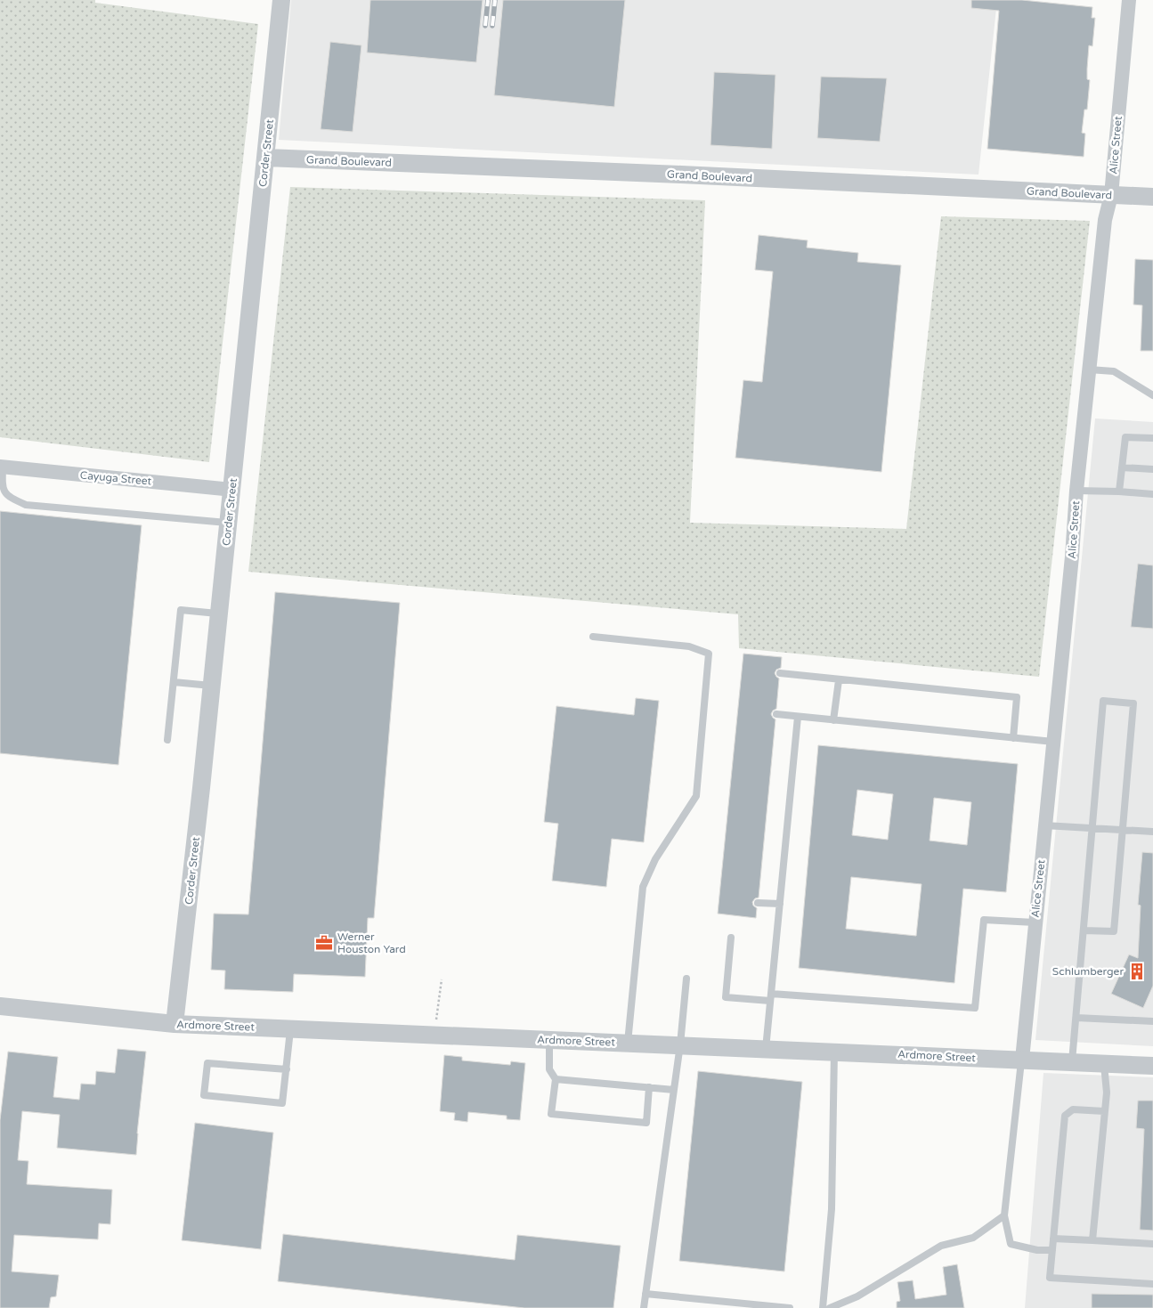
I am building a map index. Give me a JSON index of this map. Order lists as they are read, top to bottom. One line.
{"streets":{"street":["Alice Street","Corder Street","Grand Boulevard","Cayuga Street","Ardmore Street"]},"crossings":[["Alice Street","Grand Boulevard"],["Alice Street","Ardmore Street"],["Corder Street","Grand Boulevard"],["Corder Street","Cayuga Street"],["Corder Street","Ardmore Street"]],"places":{"office":["Werner Houston Yard"],"building":["Schlumberger"]}}
